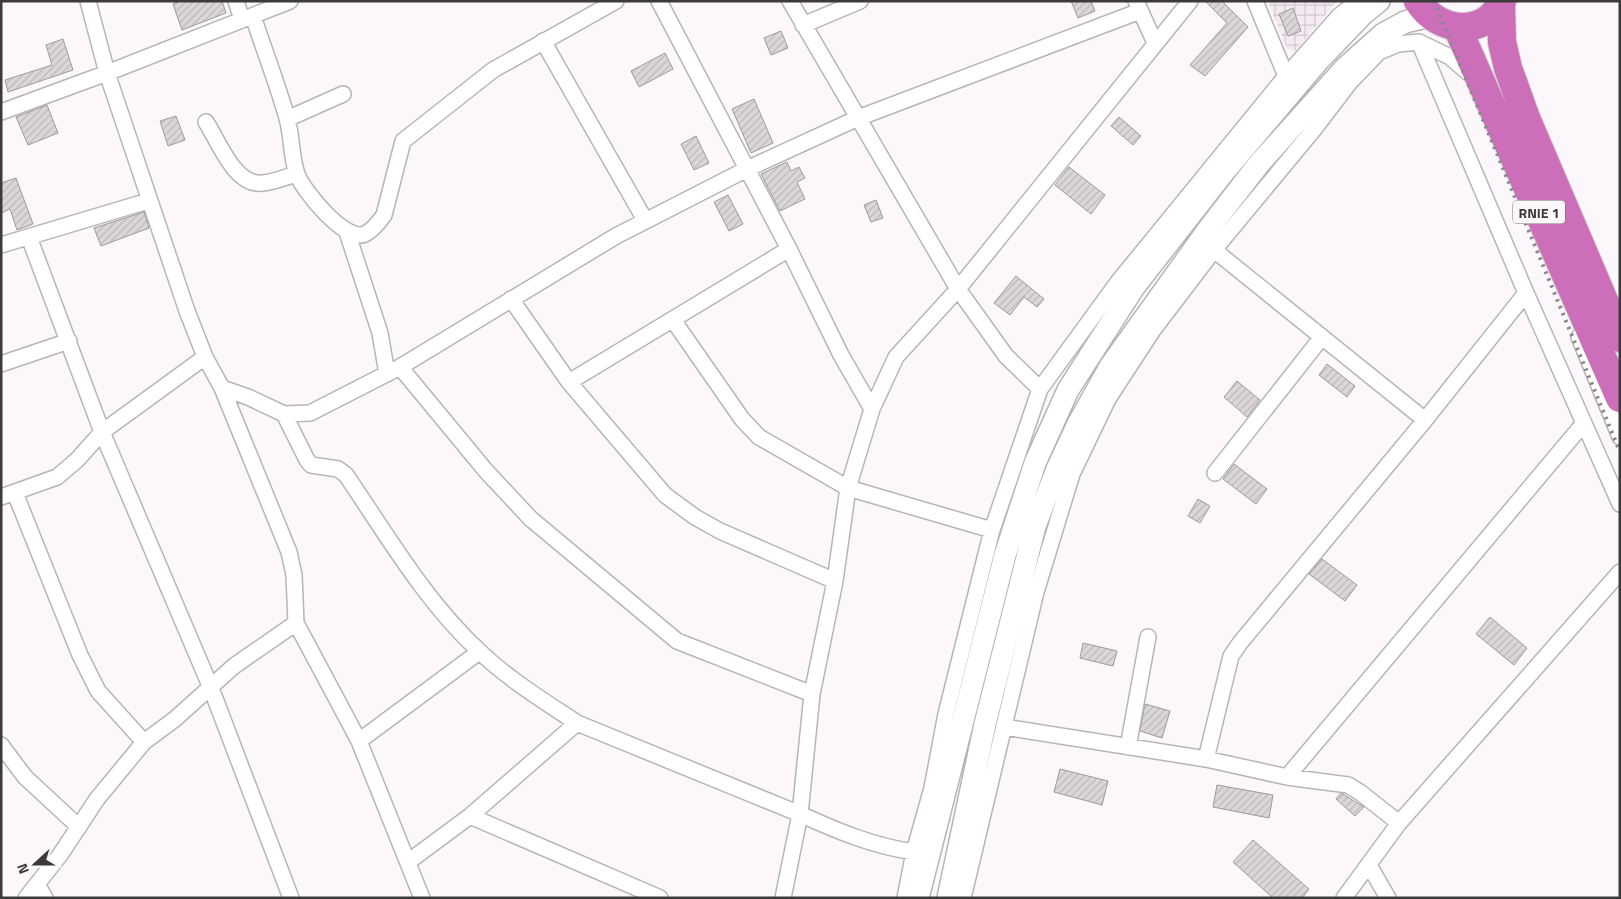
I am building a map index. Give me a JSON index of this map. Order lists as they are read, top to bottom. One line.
{"streets":{"highway":["RNIE 1"]},"north":"left"}
